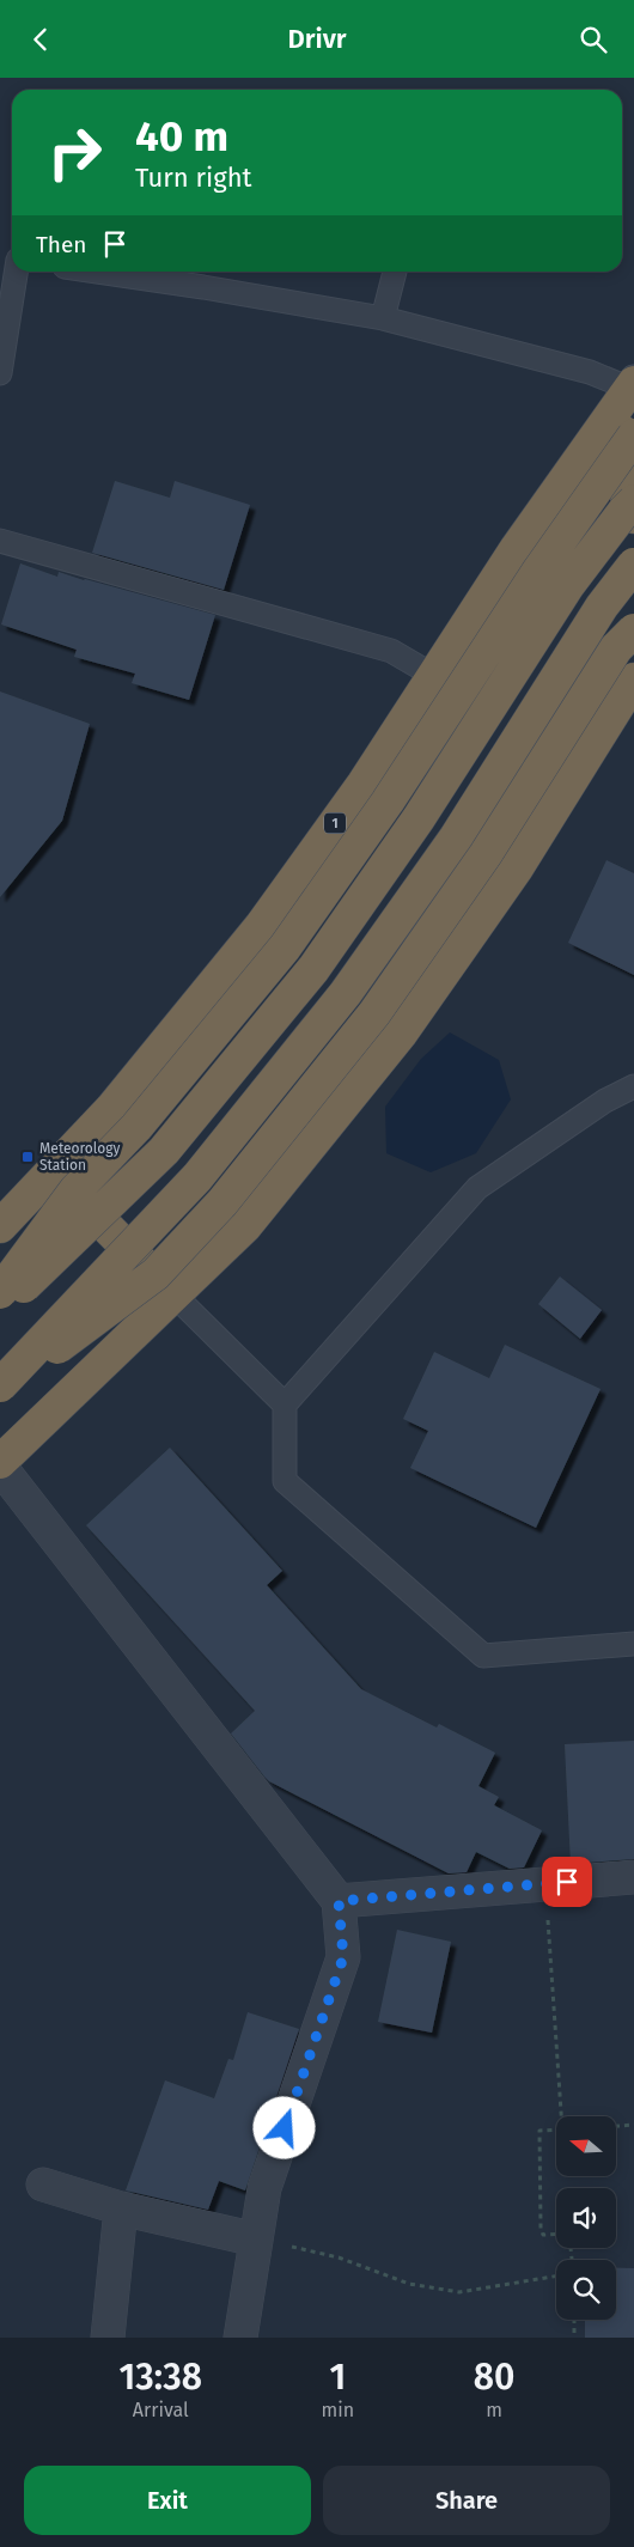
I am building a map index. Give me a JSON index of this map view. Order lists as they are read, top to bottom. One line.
{"streets":{"highway":["1"]},"places":{"transit":["Meteorology Station"]},"north":"left","page":{"header":"Drivr","turn":["40 m","Turn right"],"then":"Then","eta":["13:38","Arrival","1","min","80","m"],"buttons":["Exit","Share"]}}
